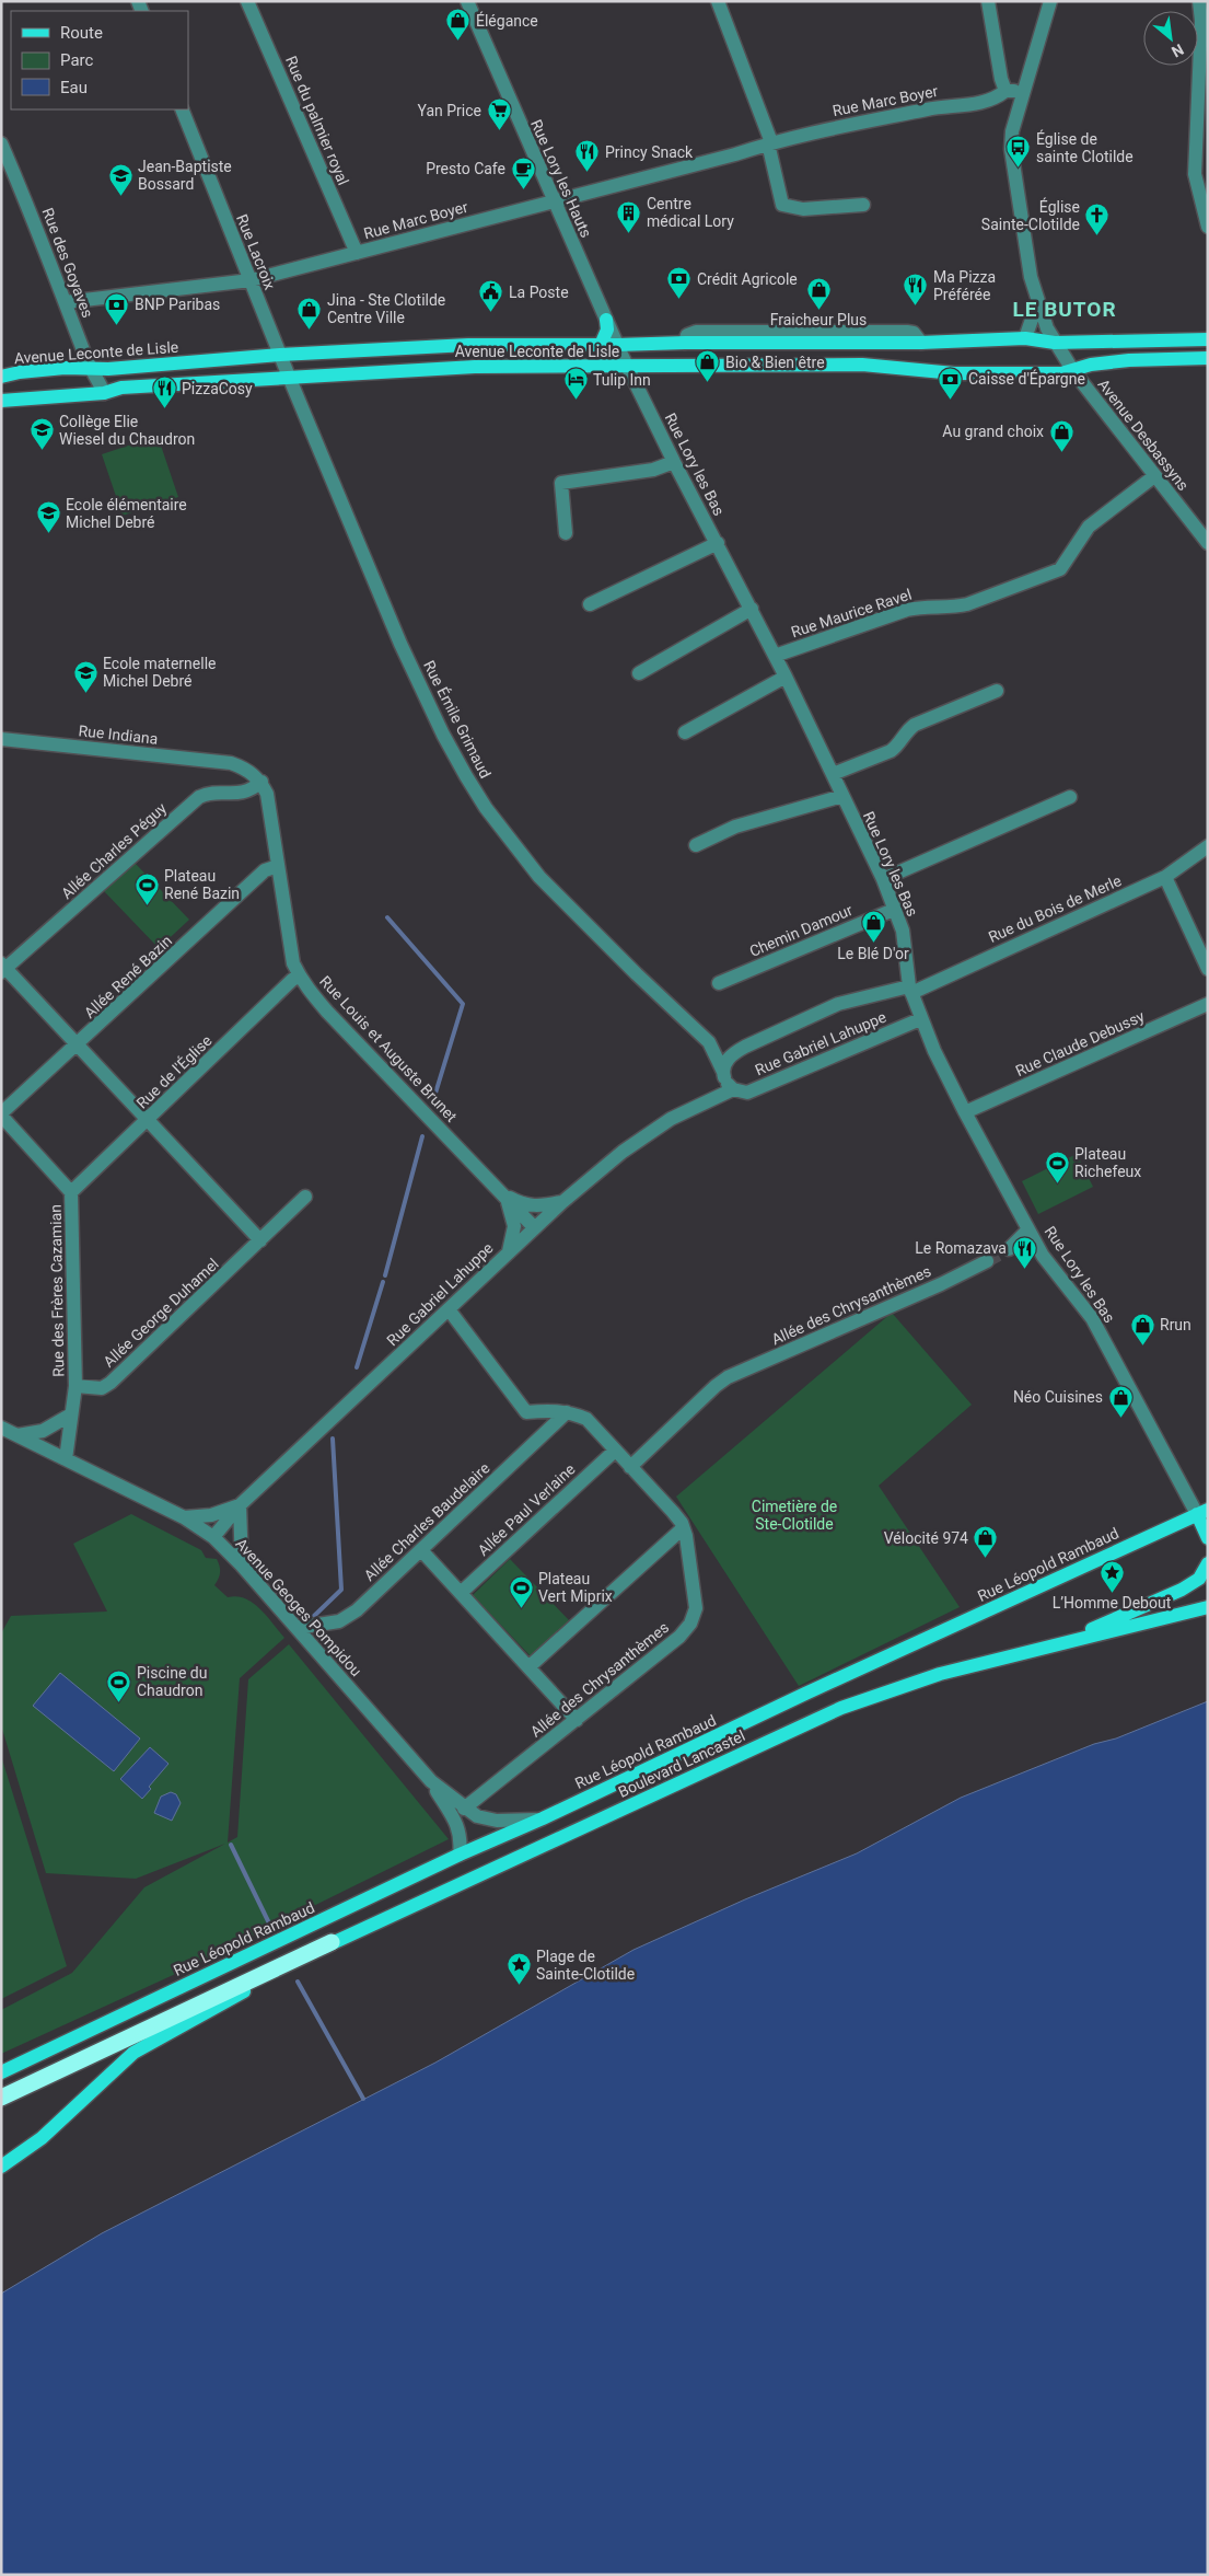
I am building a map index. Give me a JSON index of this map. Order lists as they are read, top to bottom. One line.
{"streets":{"main road":["Avenue Leconte de Lisle","Rue Léopold Rambaud","Boulevard Lancastel"],"street":["Rue Marc Boyer","Rue du palmier royal","Rue Lory les Hauts","Rue Lacroix","Rue des Goyaves","Avenue Desbassyns","Rue Lory les Bas","Rue Maurice Ravel","Rue Émile Grimaud","Rue Indiana","Allée Charles Péguy","Rue du Bois de Merle","Chemin Damour","Allée René Bazin","Rue Gabriel Lahuppe","Rue Claude Debussy","Rue Louis et Auguste Brunet","Rue de l'Église","Rue des Frères Cazamian","Allée des Chrysanthèmes","Allée George Duhamel","Allée Paul Verlaine","Allée Charles Baudelaire","Avenue Geoges Pompidou"]},"crossings":[["Rue Marc Boyer","Rue du palmier royal"],["Rue Marc Boyer","Rue Lory les Hauts"],["Rue Marc Boyer","Rue Lacroix"],["Rue Marc Boyer","Rue des Goyaves"],["Rue Lory les Hauts","Avenue Leconte de Lisle"],["Rue Lory les Hauts","Rue Lory les Bas"],["Rue Lacroix","Avenue Leconte de Lisle"],["Rue Lacroix","Rue Émile Grimaud"],["Rue des Goyaves","Avenue Leconte de Lisle"],["Avenue Leconte de Lisle","Avenue Desbassyns"],["Avenue Leconte de Lisle","Rue Lory les Bas"],["Avenue Leconte de Lisle","Rue Émile Grimaud"],["Avenue Desbassyns","Rue Maurice Ravel"],["Rue Lory les Bas","Rue Maurice Ravel"],["Rue Lory les Bas","Rue du Bois de Merle"],["Rue Lory les Bas","Chemin Damour"],["Rue Lory les Bas","Rue Gabriel Lahuppe"],["Rue Lory les Bas","Rue Claude Debussy"],["Rue Lory les Bas","Rue Léopold Rambaud"],["Rue Émile Grimaud","Rue Gabriel Lahuppe"],["Rue Indiana","Allée Charles Péguy"],["Rue Indiana","Rue Louis et Auguste Brunet"],["Allée Charles Péguy","Rue Louis et Auguste Brunet"],["Allée René Bazin","Rue Louis et Auguste Brunet"],["Allée René Bazin","Rue des Frères Cazamian"],["Rue Gabriel Lahuppe","Rue Louis et Auguste Brunet"],["Rue Gabriel Lahuppe","Allée des Chrysanthèmes"],["Rue Gabriel Lahuppe","Avenue Geoges Pompidou"],["Rue Louis et Auguste Brunet","Rue de l'Église"],["Rue de l'Église","Rue des Frères Cazamian"],["Rue des Frères Cazamian","Allée George Duhamel"],["Rue des Frères Cazamian","Avenue Geoges Pompidou"],["Allée des Chrysanthèmes","Allée Paul Verlaine"],["Allée des Chrysanthèmes","Allée Charles Baudelaire"],["Allée des Chrysanthèmes","Avenue Geoges Pompidou"],["Allée Charles Baudelaire","Avenue Geoges Pompidou"],["Rue Léopold Rambaud","Avenue Geoges Pompidou"]],"districts":["LE BUTOR"],"parks":["Cimetière de Ste-Clotilde"],"places":{"shop":["Élégance","Fraicheur Plus","Jina - Ste Clotilde Centre Ville","Bio & Bien être","Au grand choix","Le Blé D'or","Rrun","Néo Cuisines","Vélocité 974"],"supermarket":["Yan Price"],"bus stop":["Église de sainte Clotilde"],"restaurant":["Princy Snack","Ma Pizza Préférée","PizzaCosy","Le Romazava"],"cafe":["Presto Cafe"],"school or university":["Jean-Baptiste Bossard","Collège Elie Wiesel du Chaudron","Ecole élémentaire Michel Debré","Ecole maternelle Michel Debré"],"building":["Centre médical Lory"],"church":["Église Sainte-Clotilde"],"bank":["Crédit Agricole","BNP Paribas","Caisse d'Épargne"],"public building":["La Poste"],"hotel":["Tulip Inn"],"sports":["Plateau René Bazin","Plateau Richefeux","Plateau Vert Miprix","Piscine du Chaudron"],"place":["L’Homme Debout","Plage de Sainte-Clotilde"]},"legend":["Route","Parc","Eau"],"north":"bottom right"}
